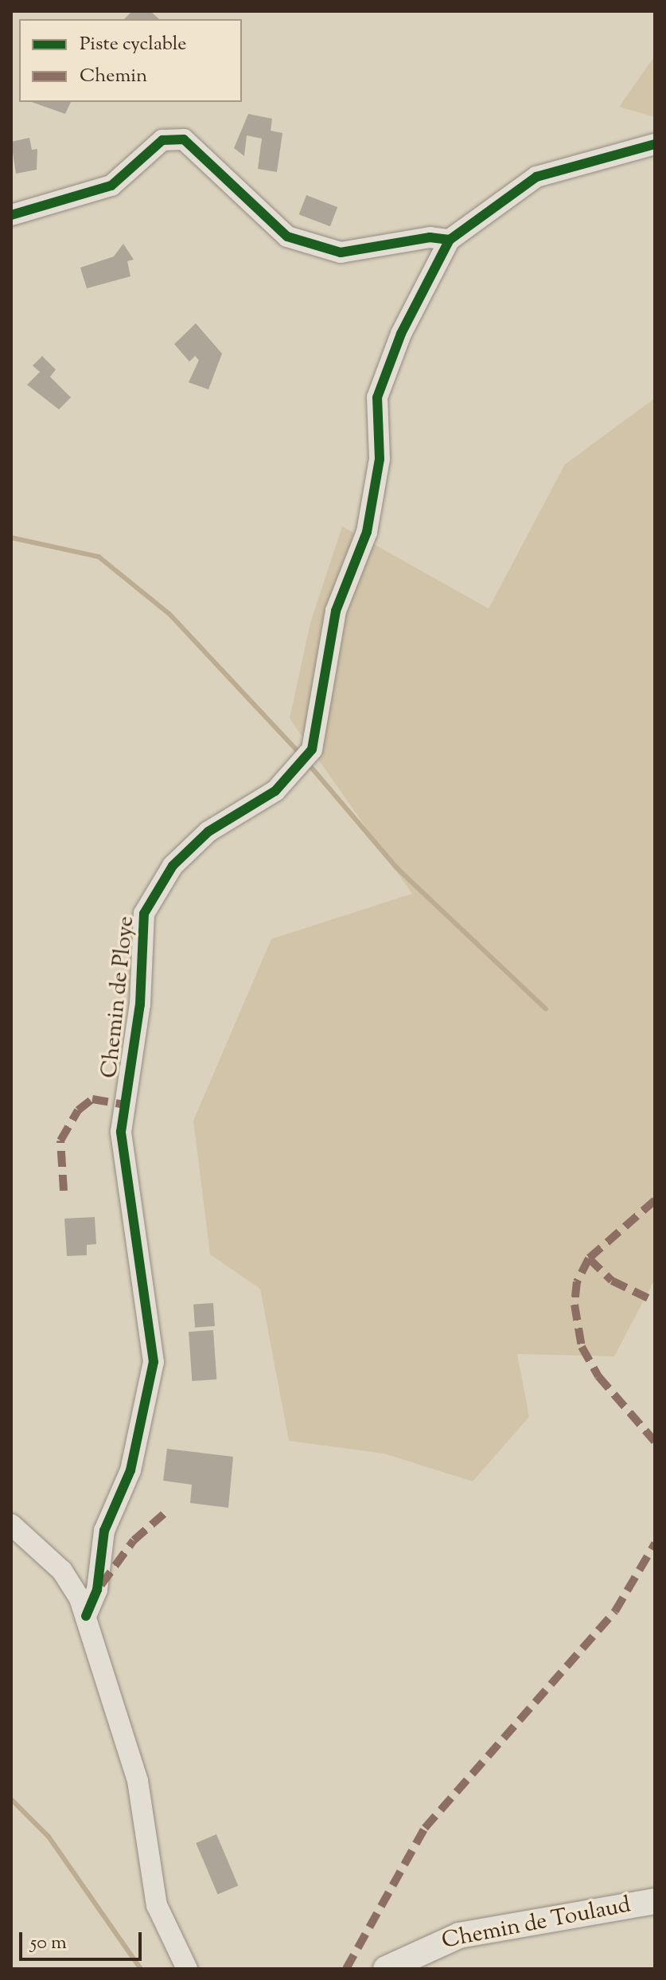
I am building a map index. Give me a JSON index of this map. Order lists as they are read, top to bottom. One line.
{"streets":{"street":["Chemin de Ploye","Chemin de Toulaud"]},"legend":["Piste cyclable","Chemin"],"scale_bar":"50 m"}
